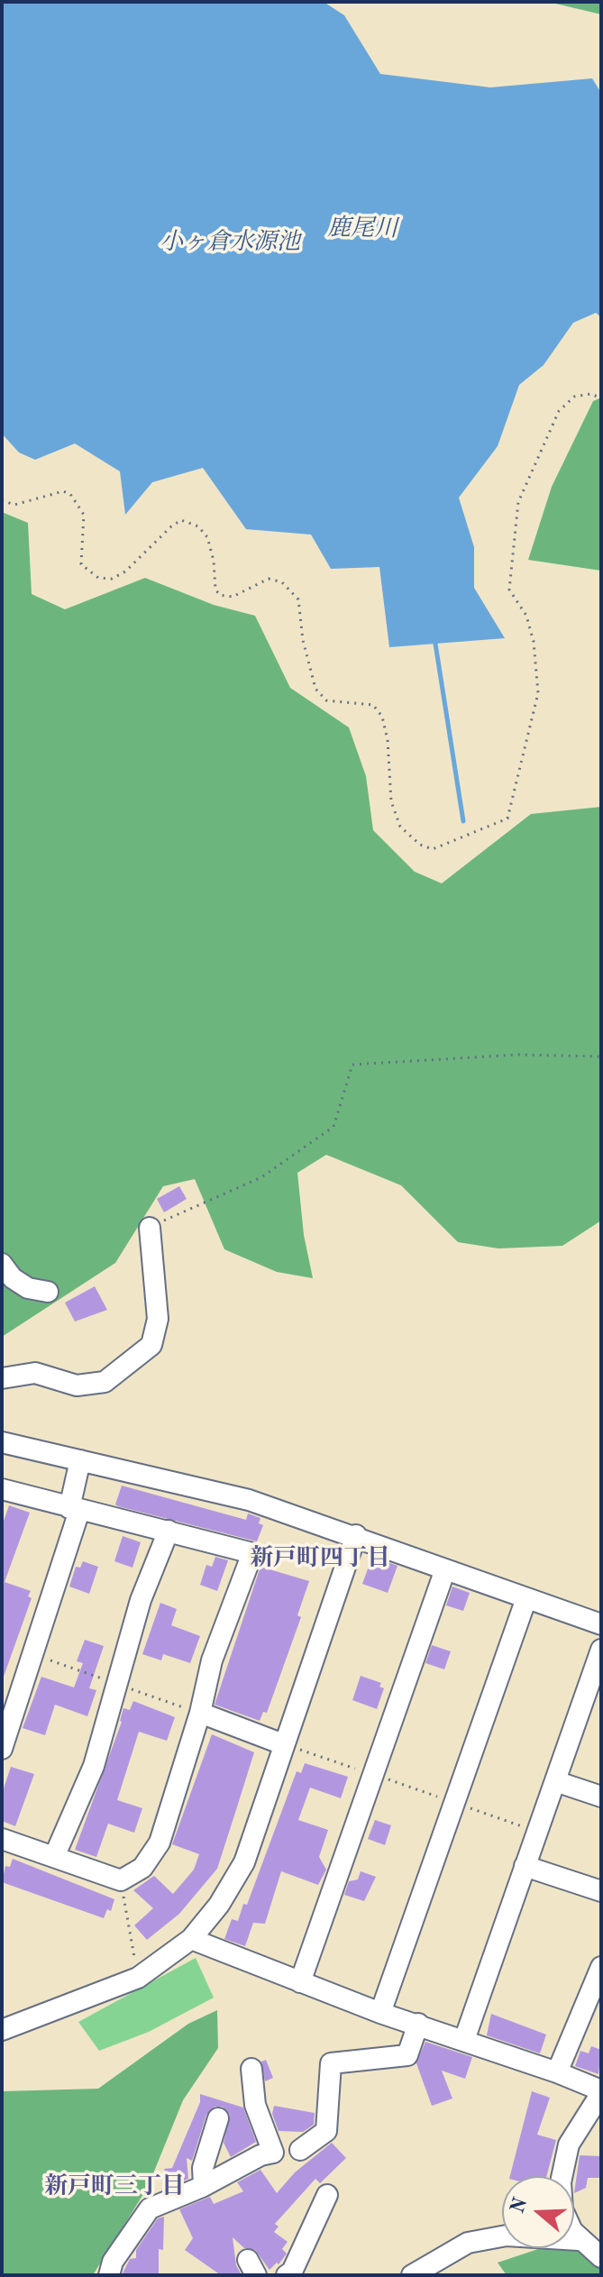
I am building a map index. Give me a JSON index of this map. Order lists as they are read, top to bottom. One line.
{"districts":["新戸町四丁目","新戸町三丁目"],"water":["鹿尾川","小ヶ倉水源池"],"north":"left"}
